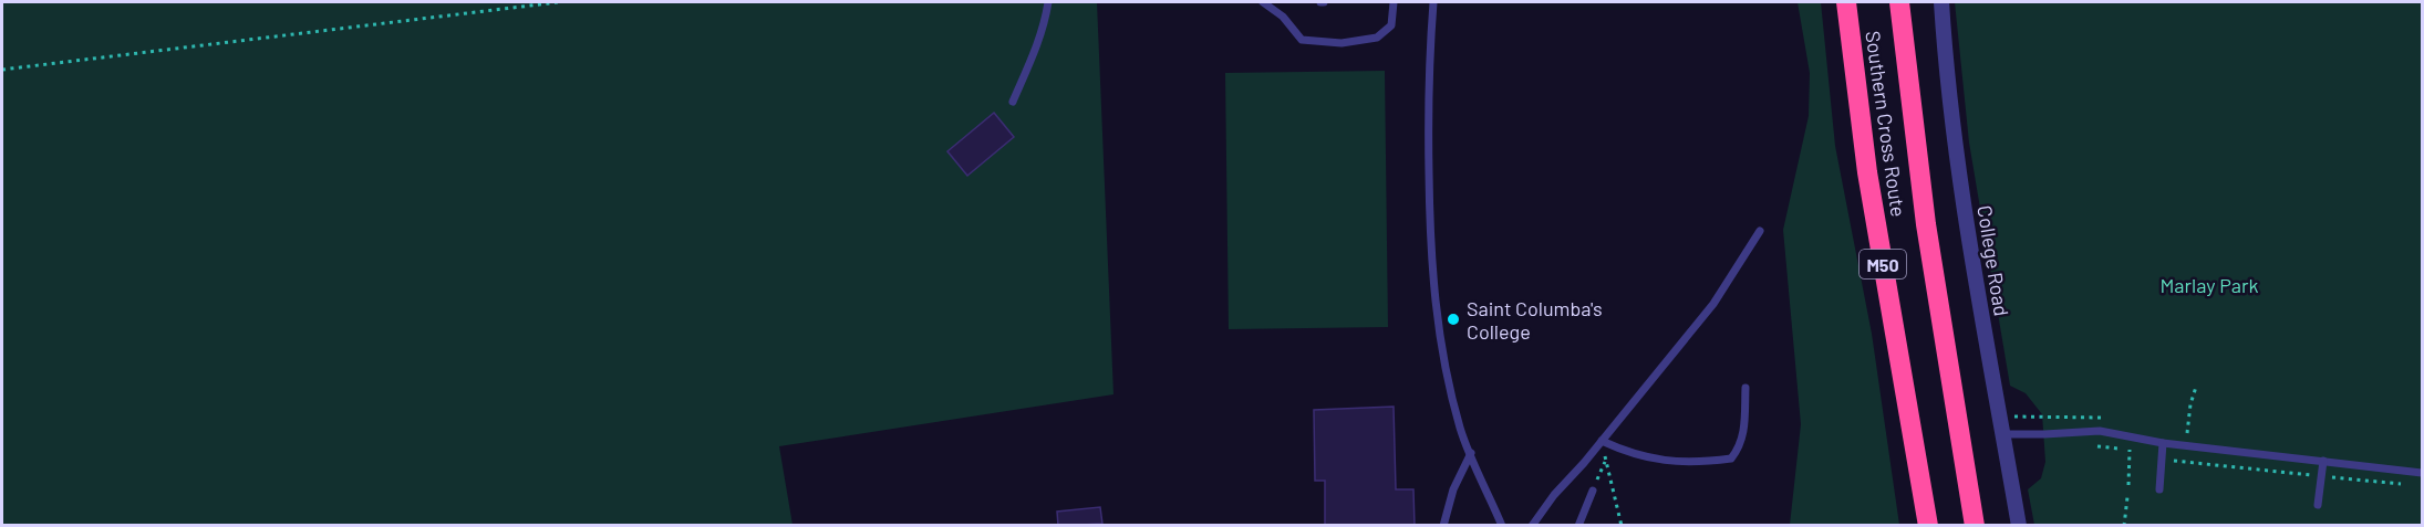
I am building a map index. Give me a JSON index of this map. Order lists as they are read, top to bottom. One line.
{"streets":{"highway":["Southern Cross Route","M50"],"street":["College Road"]},"parks":["Marlay Park"],"places":["Saint Columba's College"]}
